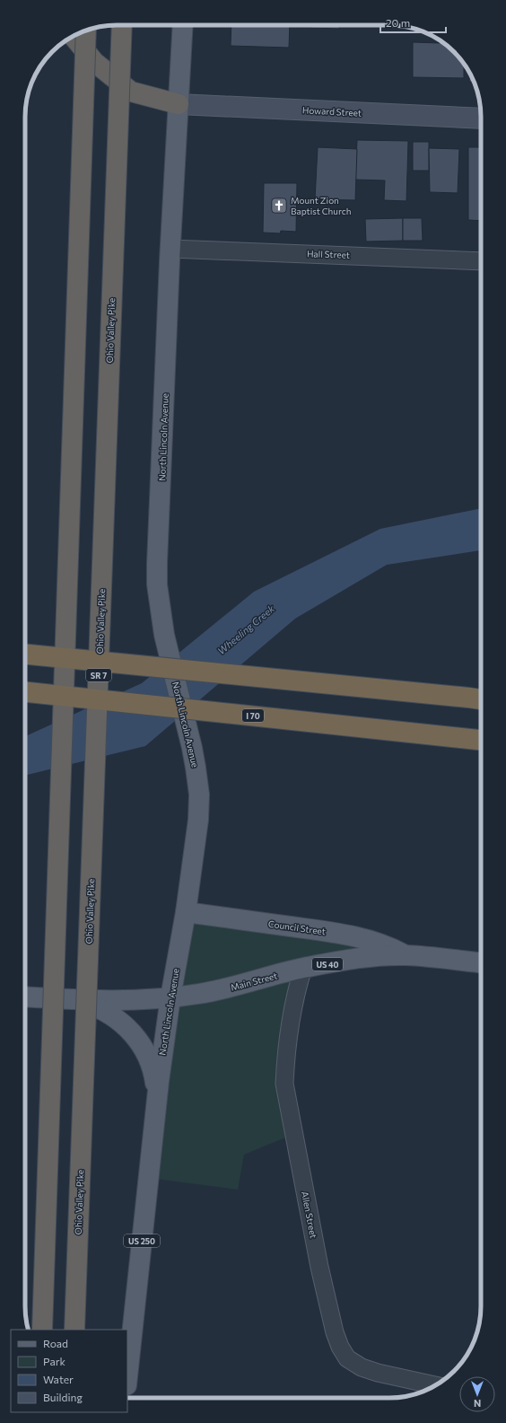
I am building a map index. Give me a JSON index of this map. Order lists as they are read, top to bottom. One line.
{"streets":{"highway":["Ohio Valley Pike","SR 7","I 70"],"main road":["Howard Street","North Lincoln Avenue","Council Street","US 40","Main Street","US 250"],"street":["Hall Street","Allen Street"]},"crossings":[["Howard Street","North Lincoln Avenue"],["Hall Street","North Lincoln Avenue"],["North Lincoln Avenue","Council Street"],["North Lincoln Avenue","Main Street"],["Council Street","Main Street"],["Main Street","Allen Street"]],"water":["Wheeling Creek"],"places":{"church":["Mount Zion Baptist Church"]},"legend":["Road","Park","Water","Building"],"scale_bar":"20 m","north":"bottom"}
